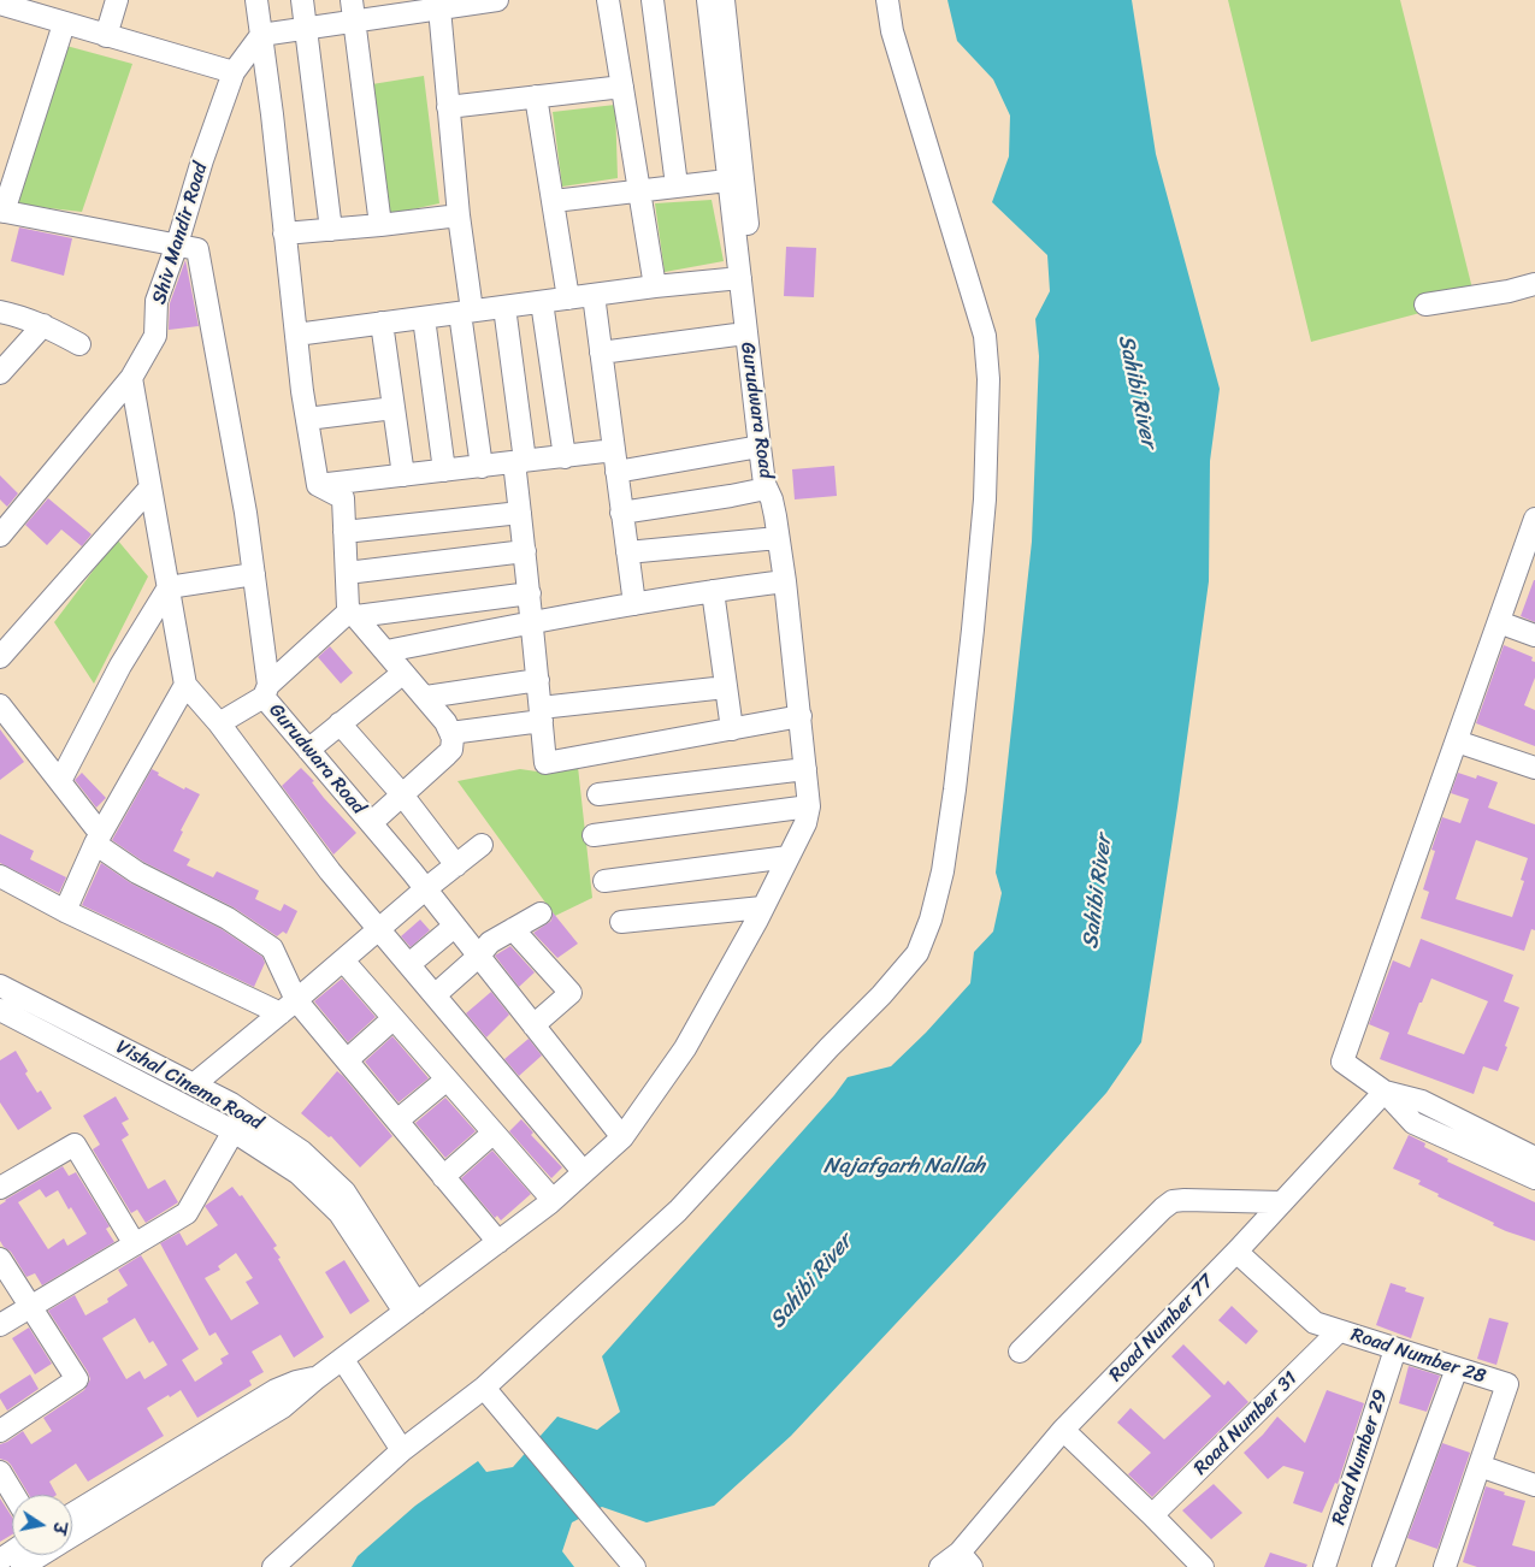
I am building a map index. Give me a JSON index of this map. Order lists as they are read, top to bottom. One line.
{"streets":{"street":["Shiv Mandir Road","Gurudwara Road","Vishal Cinema Road","Road Number 77","Road Number 28","Road Number 31","Road Number 29"]},"crossings":[["Shiv Mandir Road","Gurudwara Road"],["Road Number 77","Road Number 28"],["Road Number 28","Road Number 31"],["Road Number 28","Road Number 29"]],"water":["Sahibi River","Najafgarh Nallah"],"north":"right"}
